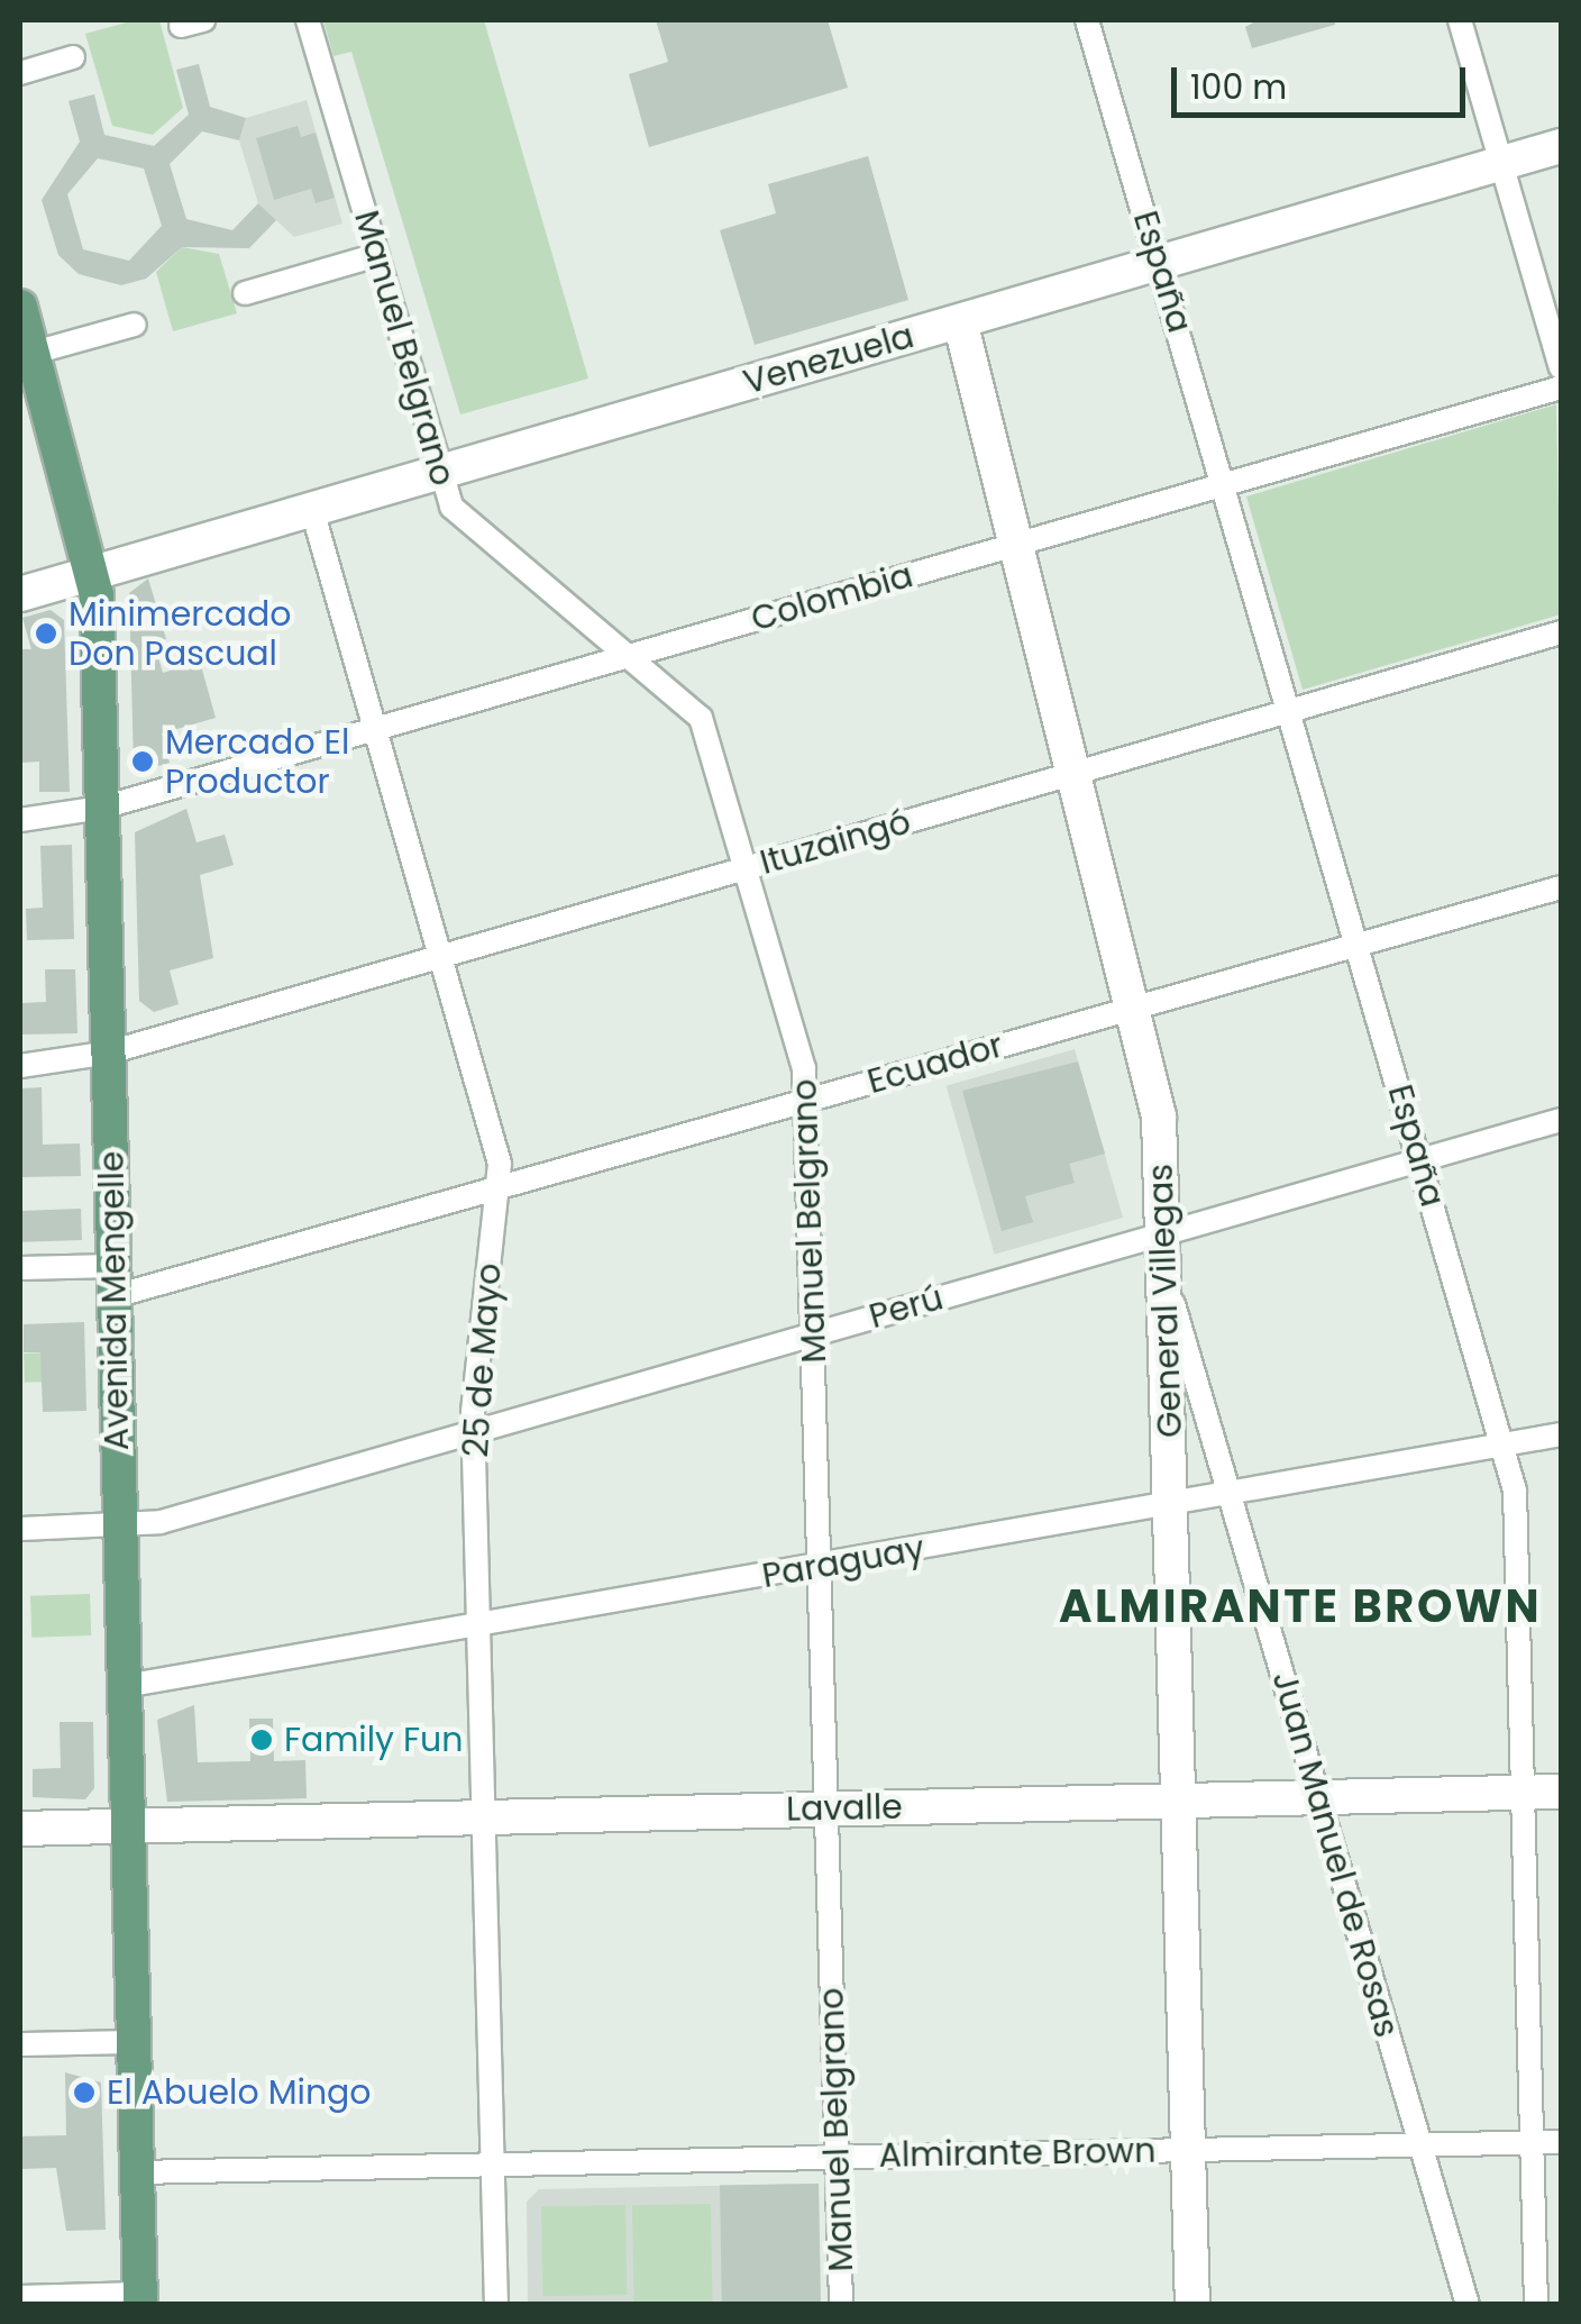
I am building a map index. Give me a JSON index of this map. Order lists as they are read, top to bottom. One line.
{"streets":{"main road":["Avenida Mengelle"],"street":["España","Manuel Belgrano","Venezuela","Colombia","Ituzaingó","Ecuador","General Villegas","Perú","25 de Mayo","Paraguay","Lavalle","Juan Manuel de Rosas","Almirante Brown"]},"crossings":[["España","Venezuela"],["España","Colombia"],["España","Ituzaingó"],["España","Ecuador"],["España","Perú"],["España","Paraguay"],["España","Lavalle"],["España","Almirante Brown"],["Manuel Belgrano","Venezuela"],["Manuel Belgrano","Colombia"],["Manuel Belgrano","Ituzaingó"],["Manuel Belgrano","Ecuador"],["Manuel Belgrano","Perú"],["Manuel Belgrano","Paraguay"],["Manuel Belgrano","Lavalle"],["Manuel Belgrano","Almirante Brown"],["Venezuela","Avenida Mengelle"],["Venezuela","General Villegas"],["Venezuela","25 de Mayo"],["Colombia","Avenida Mengelle"],["Colombia","General Villegas"],["Colombia","25 de Mayo"],["Ituzaingó","Avenida Mengelle"],["Ituzaingó","General Villegas"],["Ituzaingó","25 de Mayo"],["Ecuador","Avenida Mengelle"],["Ecuador","General Villegas"],["Ecuador","25 de Mayo"],["Avenida Mengelle","Perú"],["Avenida Mengelle","Paraguay"],["Avenida Mengelle","Lavalle"],["Avenida Mengelle","Almirante Brown"],["General Villegas","Perú"],["General Villegas","Paraguay"],["General Villegas","Lavalle"],["General Villegas","Juan Manuel de Rosas"],["General Villegas","Almirante Brown"],["Perú","25 de Mayo"],["25 de Mayo","Paraguay"],["25 de Mayo","Lavalle"],["25 de Mayo","Almirante Brown"],["Paraguay","Juan Manuel de Rosas"],["Lavalle","Juan Manuel de Rosas"],["Juan Manuel de Rosas","Almirante Brown"]],"districts":["ALMIRANTE BROWN"],"places":["Minimercado Don Pascual","Mercado El Productor","Family Fun","El Abuelo Mingo"],"scale_bar":"100 m"}
